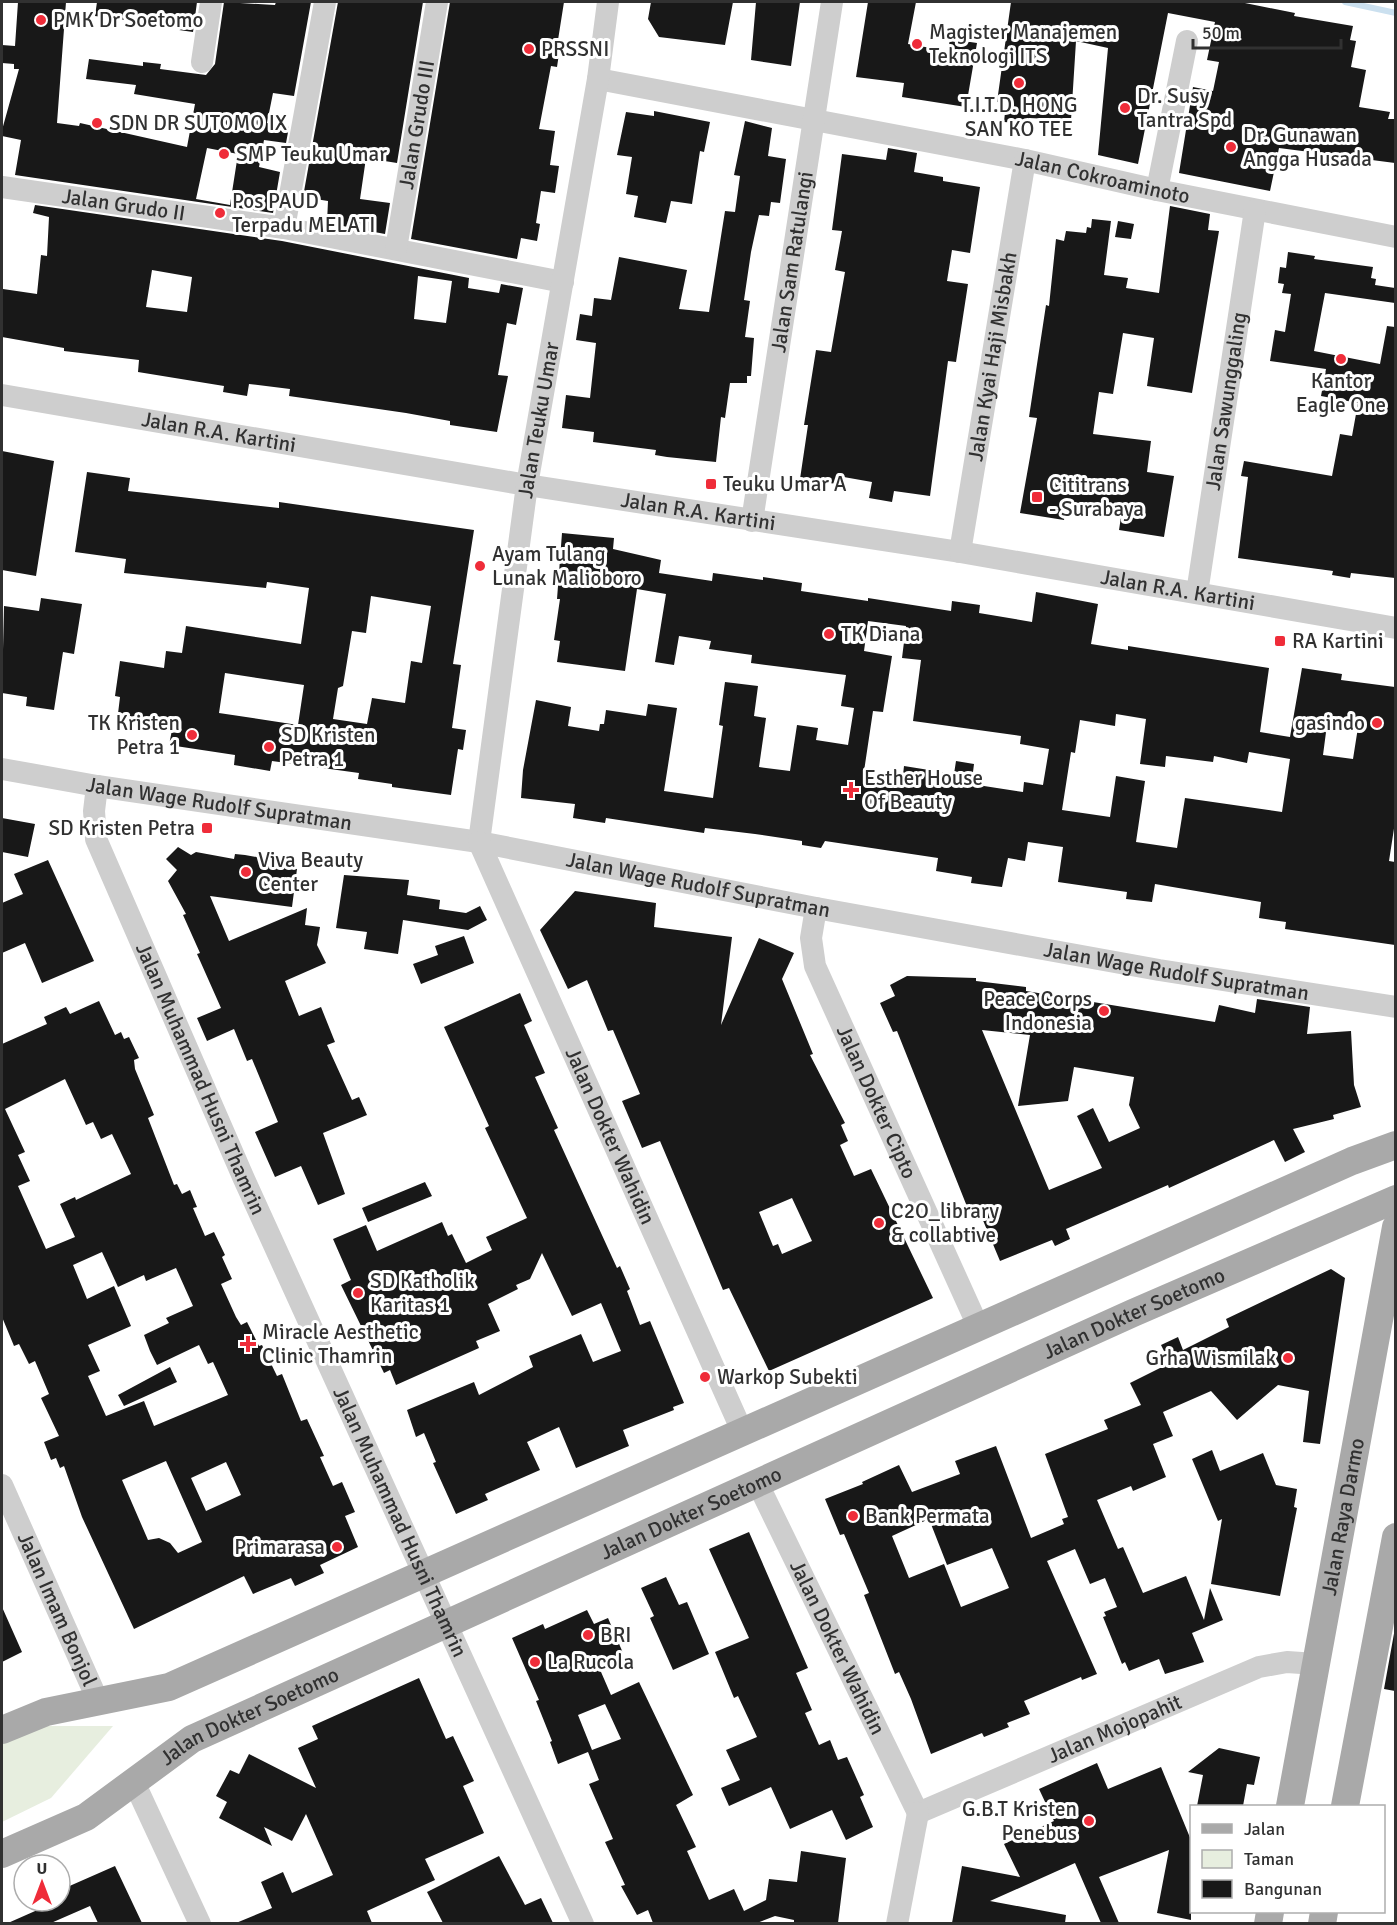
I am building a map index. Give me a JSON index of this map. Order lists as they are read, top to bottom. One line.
{"streets":{"main road":["Jalan Dokter Soetomo","Jalan Raya Darmo"],"street":["Jalan Grudo III","Jalan Cokroaminoto","Jalan Grudo II","Jalan Sam Ratulangi","Jalan Kyai Haji Misbakh","Jalan Sawunggaling","Jalan Teuku Umar","Jalan R.A. Kartini","Jalan Wage Rudolf Supratman","Jalan Muhammad Husni Thamrin","Jalan Dokter Cipto","Jalan Dokter Wahidin","Jalan Imam Bonjol","Jalan Mojopahit"]},"crossings":[["Jalan Grudo III","Jalan Grudo II"],["Jalan Cokroaminoto","Jalan Sam Ratulangi"],["Jalan Cokroaminoto","Jalan Kyai Haji Misbakh"],["Jalan Cokroaminoto","Jalan Sawunggaling"],["Jalan Cokroaminoto","Jalan Teuku Umar"],["Jalan Grudo II","Jalan Teuku Umar"],["Jalan Sam Ratulangi","Jalan R.A. Kartini"],["Jalan Kyai Haji Misbakh","Jalan R.A. Kartini"],["Jalan Sawunggaling","Jalan R.A. Kartini"],["Jalan Teuku Umar","Jalan R.A. Kartini"],["Jalan Teuku Umar","Jalan Wage Rudolf Supratman"],["Jalan Teuku Umar","Jalan Dokter Wahidin"],["Jalan Wage Rudolf Supratman","Jalan Muhammad Husni Thamrin"],["Jalan Wage Rudolf Supratman","Jalan Dokter Cipto"],["Jalan Wage Rudolf Supratman","Jalan Dokter Wahidin"],["Jalan Muhammad Husni Thamrin","Jalan Dokter Soetomo"],["Jalan Dokter Wahidin","Jalan Dokter Soetomo"],["Jalan Dokter Wahidin","Jalan Mojopahit"],["Jalan Raya Darmo","Jalan Mojopahit"]],"places":{"other":["PMK Dr Soetomo","Magister Manajemen Teknologi ITS","PRSSNI","T.I.T.D. HONG SAN KO TEE","Dr. Susy Tantra Spd","SDN DR SUTOMO IX","Dr. Gunawan Angga Husada","SMP Teuku Umar","Pos PAUD Terpadu MELATI","Kantor Eagle One","Ayam Tulang Lunak Malioboro","TK Diana","gasindo","TK Kristen Petra 1","SD Kristen Petra 1","Viva Beauty Center","Peace Corps Indonesia","C2O_library & collabtive","SD Katholik Karitas 1","Grha Wismilak","Warkop Subekti","Bank Permata","Primarasa","BRI","La Rucola","G.B.T Kristen Penebus"],"transit":["Teuku Umar A","Cititrans - Surabaya","RA Kartini","SD Kristen Petra"],"health":["Esther House Of Beauty","Miracle Aesthetic Clinic Thamrin"]},"legend":["Jalan","Taman","Bangunan"],"scale_bar":"50 m","north":"top"}
